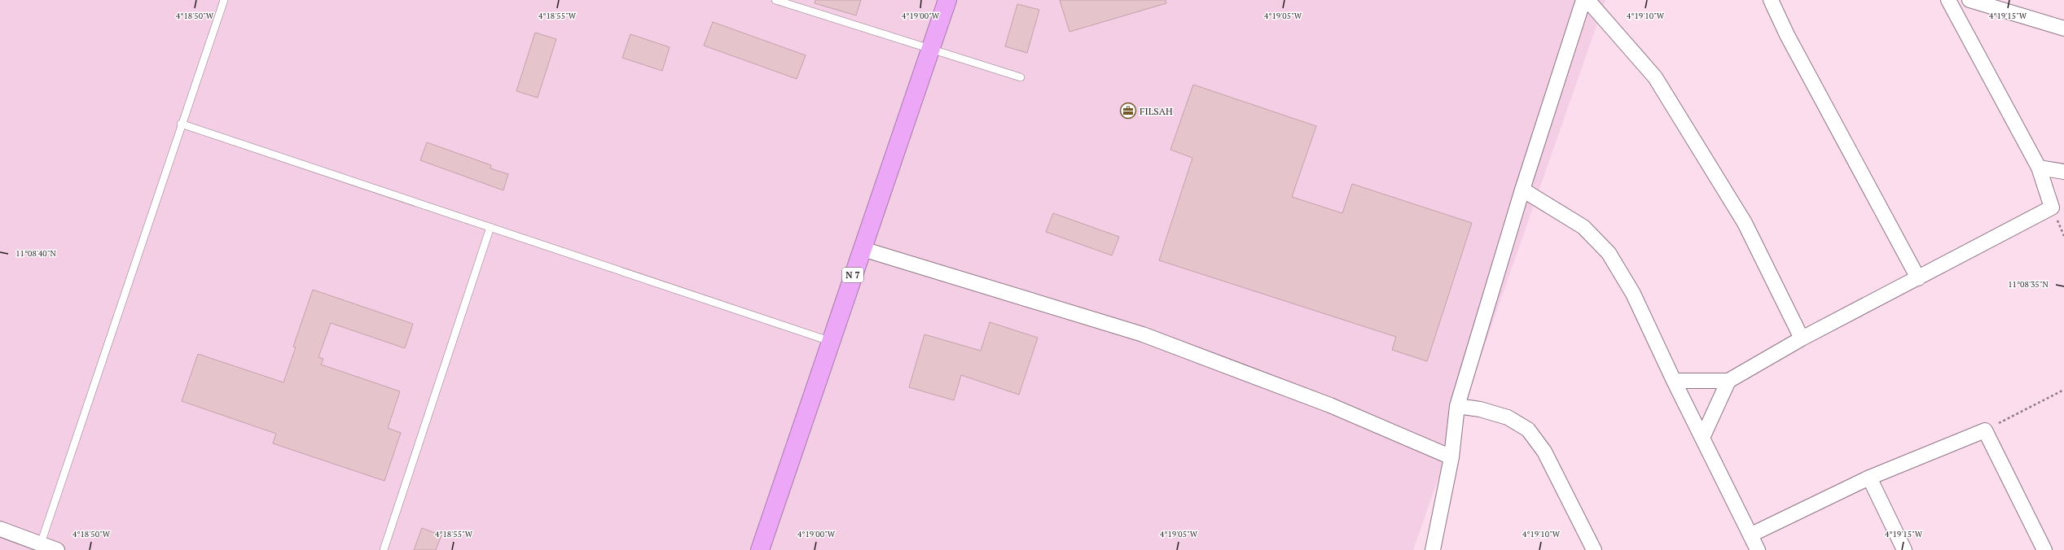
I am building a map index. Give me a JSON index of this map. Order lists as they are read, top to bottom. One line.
{"streets":{"highway":["N 7"]},"places":{"office":["FILSAH"]},"coordinates":["4°18'50\"W","4°18'55\"W","4°19'00\"W","4°19'05\"W","4°19'10\"W","4°19'15\"W","11°08'40\"N","11°08'35\"N"]}
